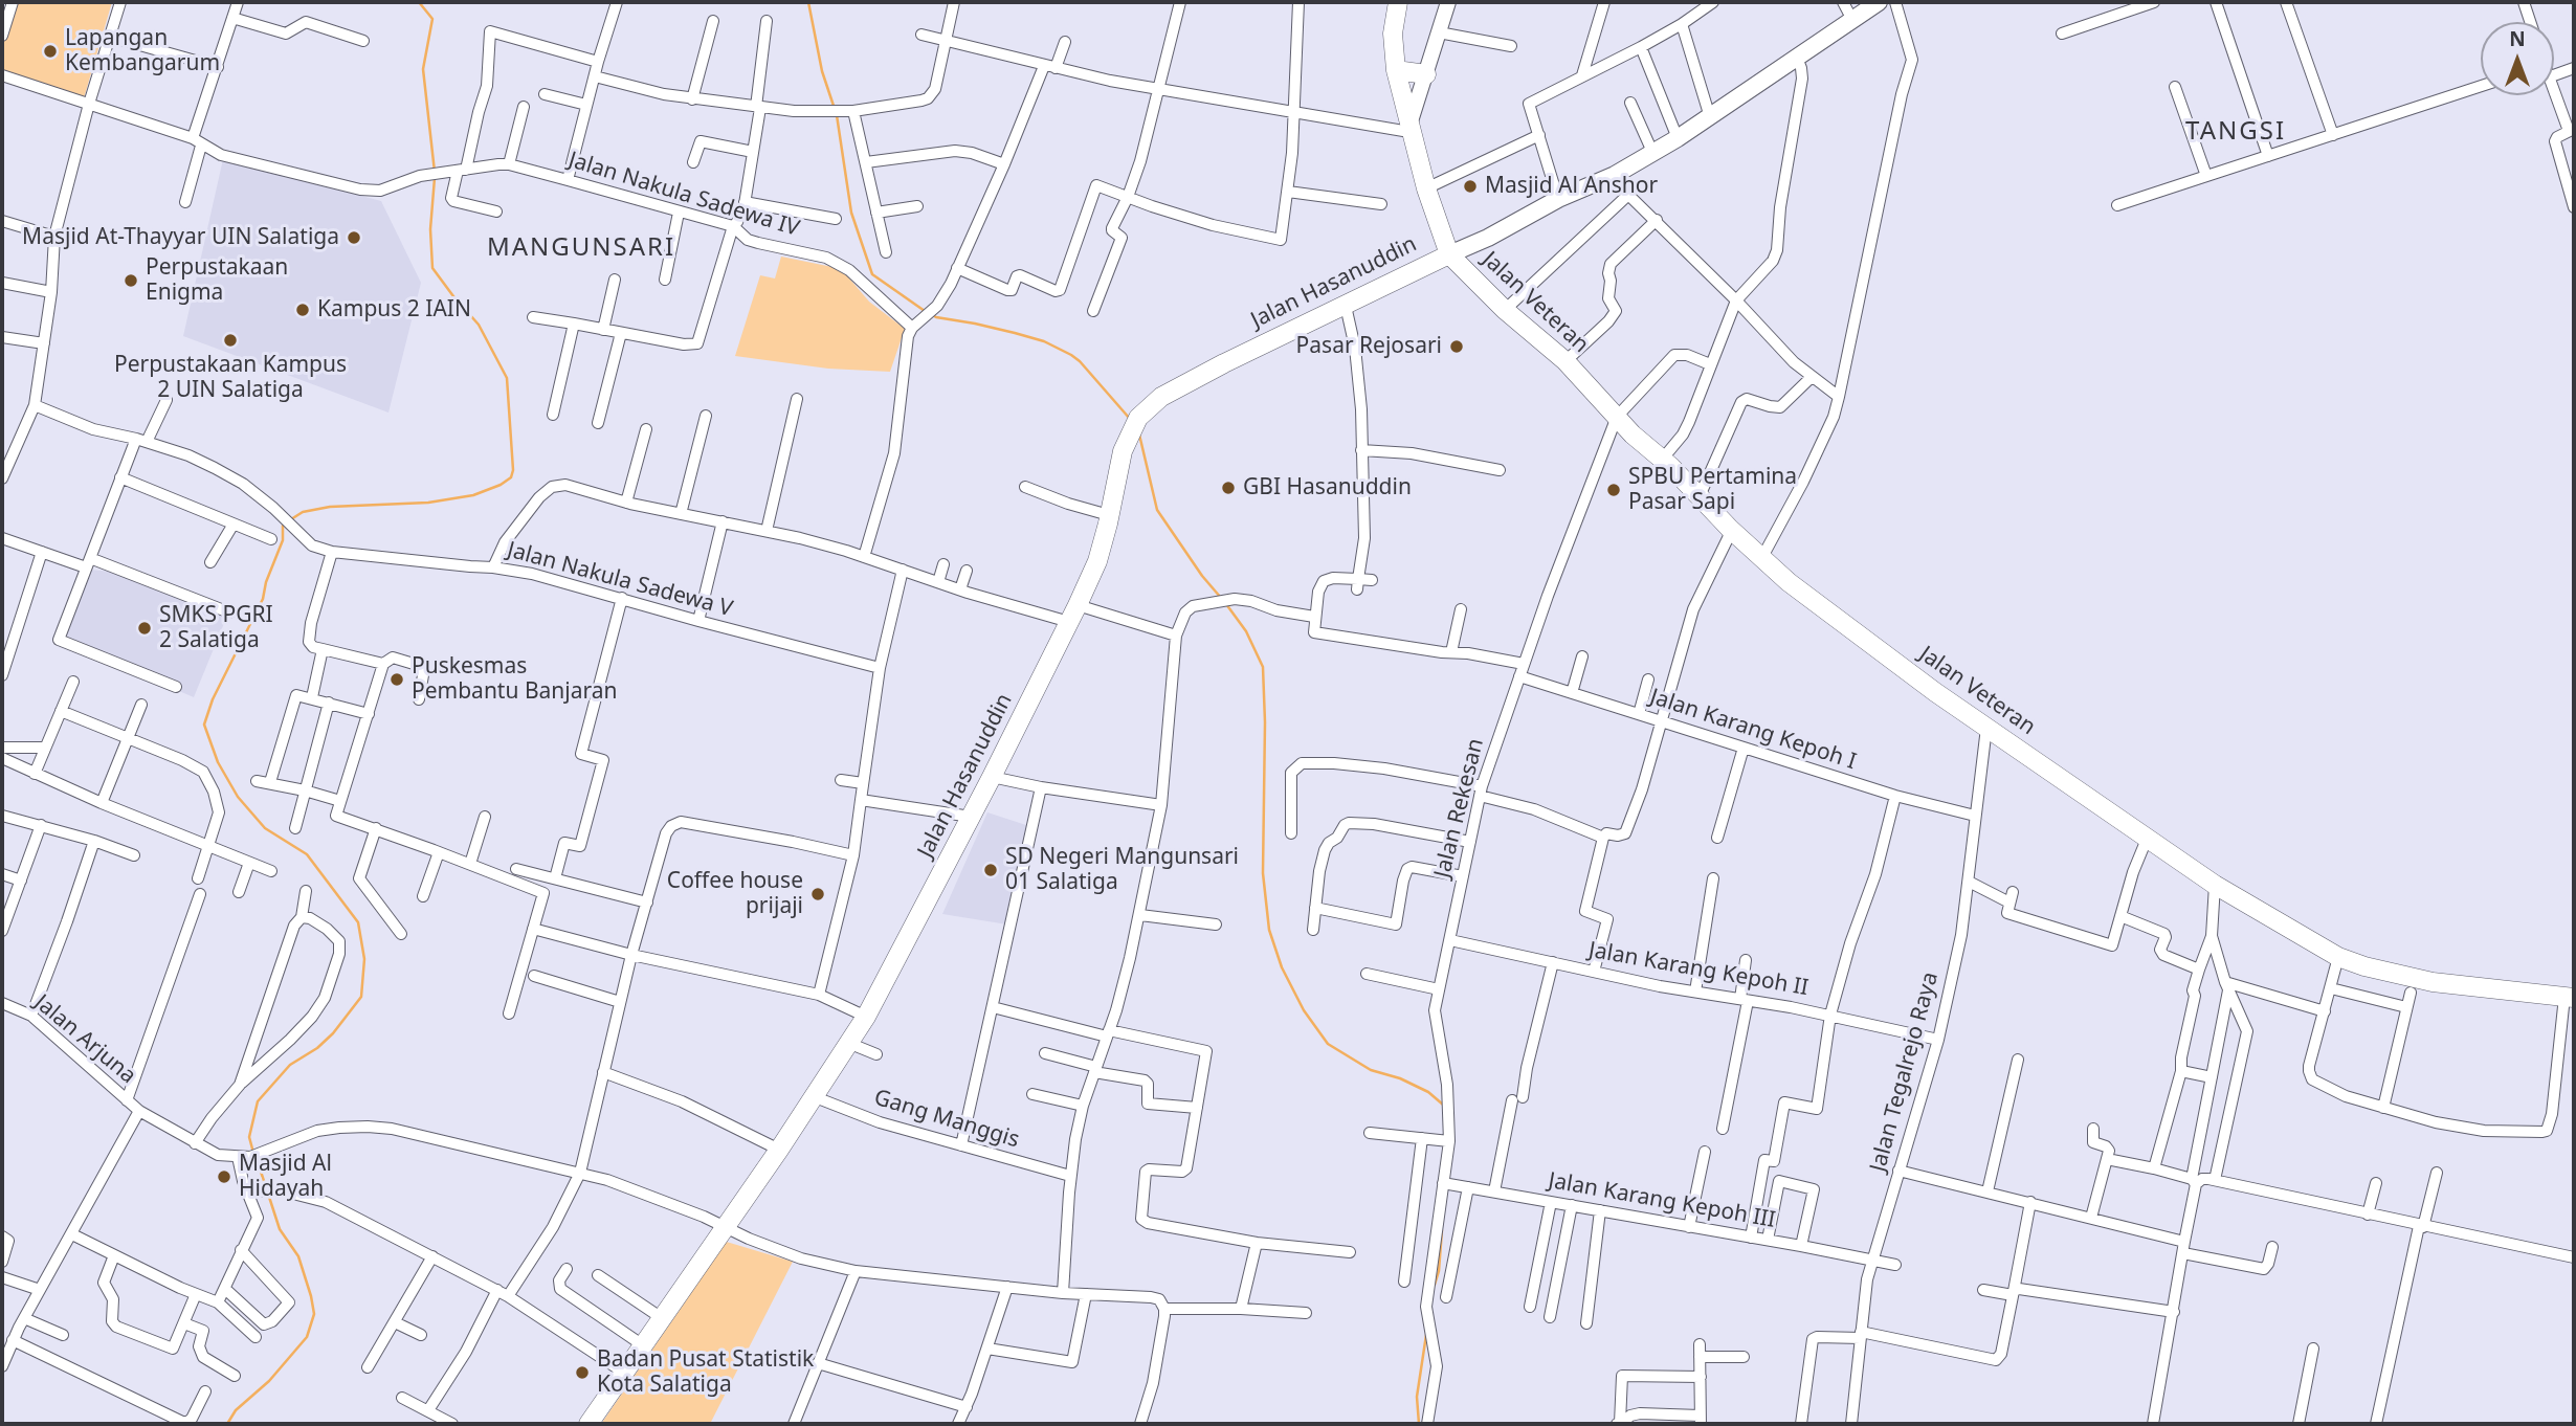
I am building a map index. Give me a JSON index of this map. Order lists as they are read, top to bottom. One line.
{"streets":{"main road":["Jalan Hasanuddin","Jalan Veteran"],"street":["Jalan Nakula Sadewa IV","Jalan Nakula Sadewa V","Jalan Karang Kepoh I","Jalan Rekesan","Jalan Karang Kepoh II","Jalan Arjuna","Jalan Tegalrejo Raya","Gang Manggis","Jalan Karang Kepoh III"]},"crossings":[["Jalan Hasanuddin","Jalan Veteran"],["Jalan Hasanuddin","Gang Manggis"],["Jalan Veteran","Jalan Rekesan"],["Jalan Veteran","Jalan Tegalrejo Raya"],["Jalan Karang Kepoh I","Jalan Rekesan"],["Jalan Karang Kepoh I","Jalan Tegalrejo Raya"],["Jalan Rekesan","Jalan Karang Kepoh II"],["Jalan Rekesan","Jalan Karang Kepoh III"],["Jalan Karang Kepoh II","Jalan Tegalrejo Raya"],["Jalan Tegalrejo Raya","Jalan Karang Kepoh III"]],"districts":["TANGSI","MANGUNSARI"],"places":["Lapangan Kembangarum","Masjid Al Anshor","Masjid At-Thayyar UIN Salatiga","Perpustakaan Enigma","Kampus 2 IAIN","Perpustakaan Kampus 2 UIN Salatiga","Pasar Rejosari","GBI Hasanuddin","SPBU Pertamina Pasar Sapi","SMKS PGRI 2 Salatiga","Puskesmas Pembantu Banjaran","SD Negeri Mangunsari 01 Salatiga","Coffee house prijaji","Masjid Al Hidayah","Badan Pusat Statistik Kota Salatiga"],"north":"top"}
